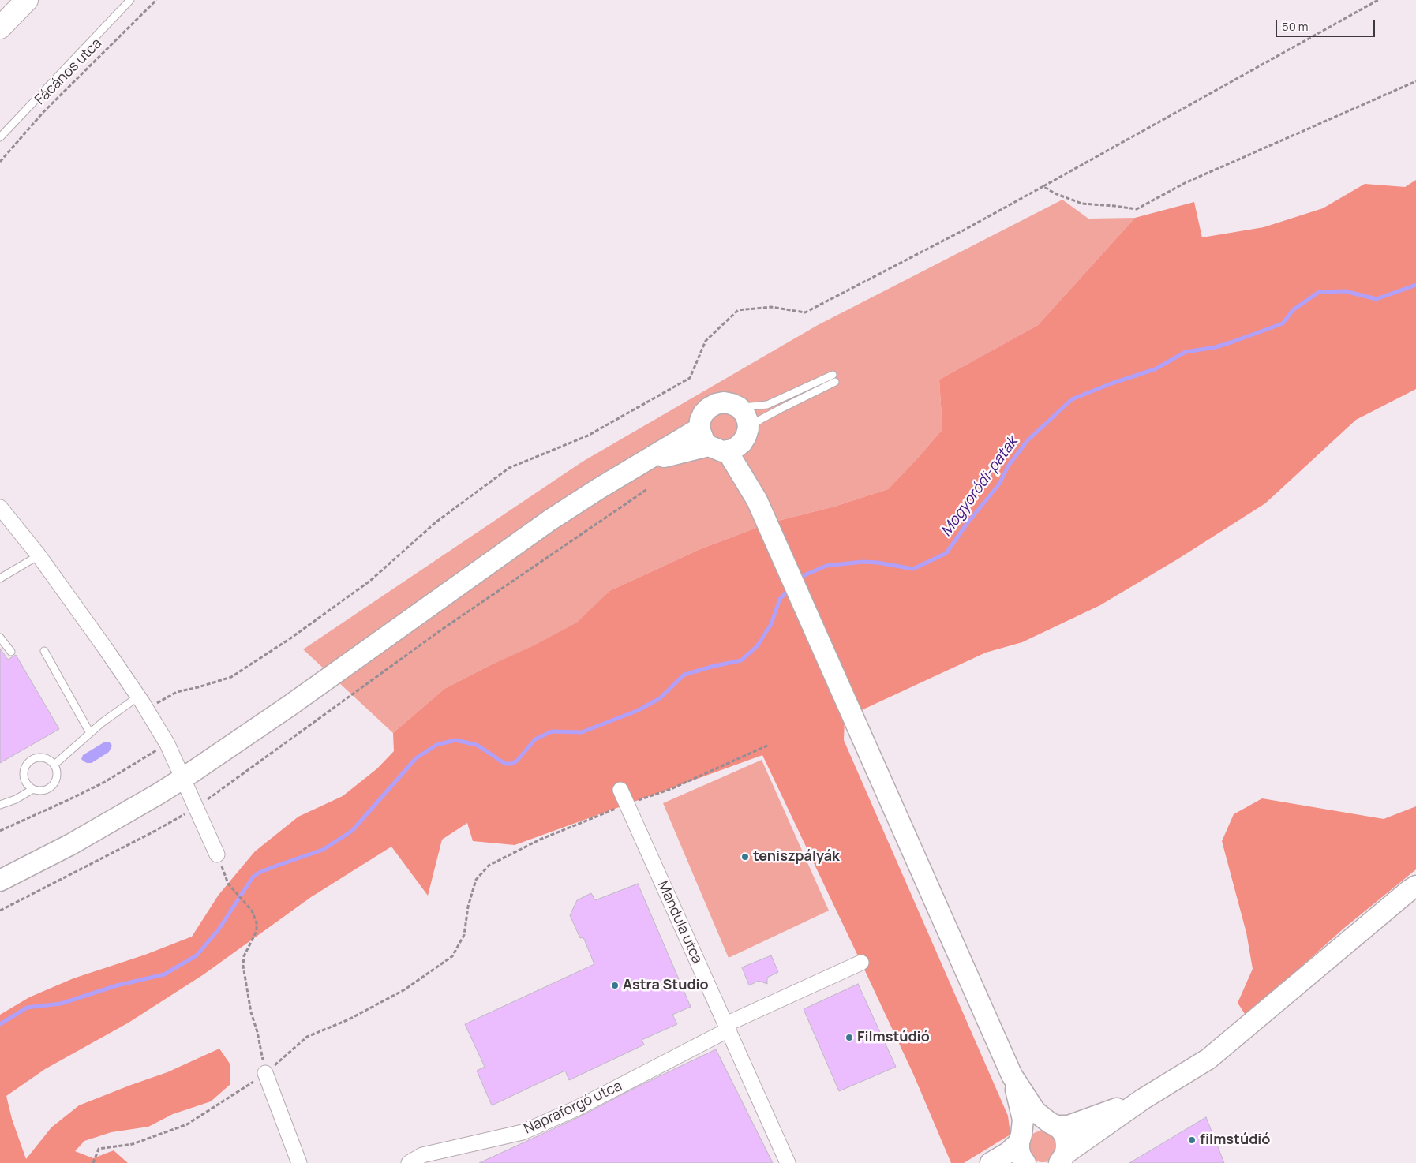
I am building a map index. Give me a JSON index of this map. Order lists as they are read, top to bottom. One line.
{"streets":{"street":["Mandula utca","Napraforgó utca"],"path":["Fácános utca"]},"crossings":[["Mandula utca","Napraforgó utca"]],"water":["Mogyoródi-patak"],"places":["teniszpályák","Astra Studio","Filmstúdió","filmstúdió"],"scale_bar":"50 m"}
